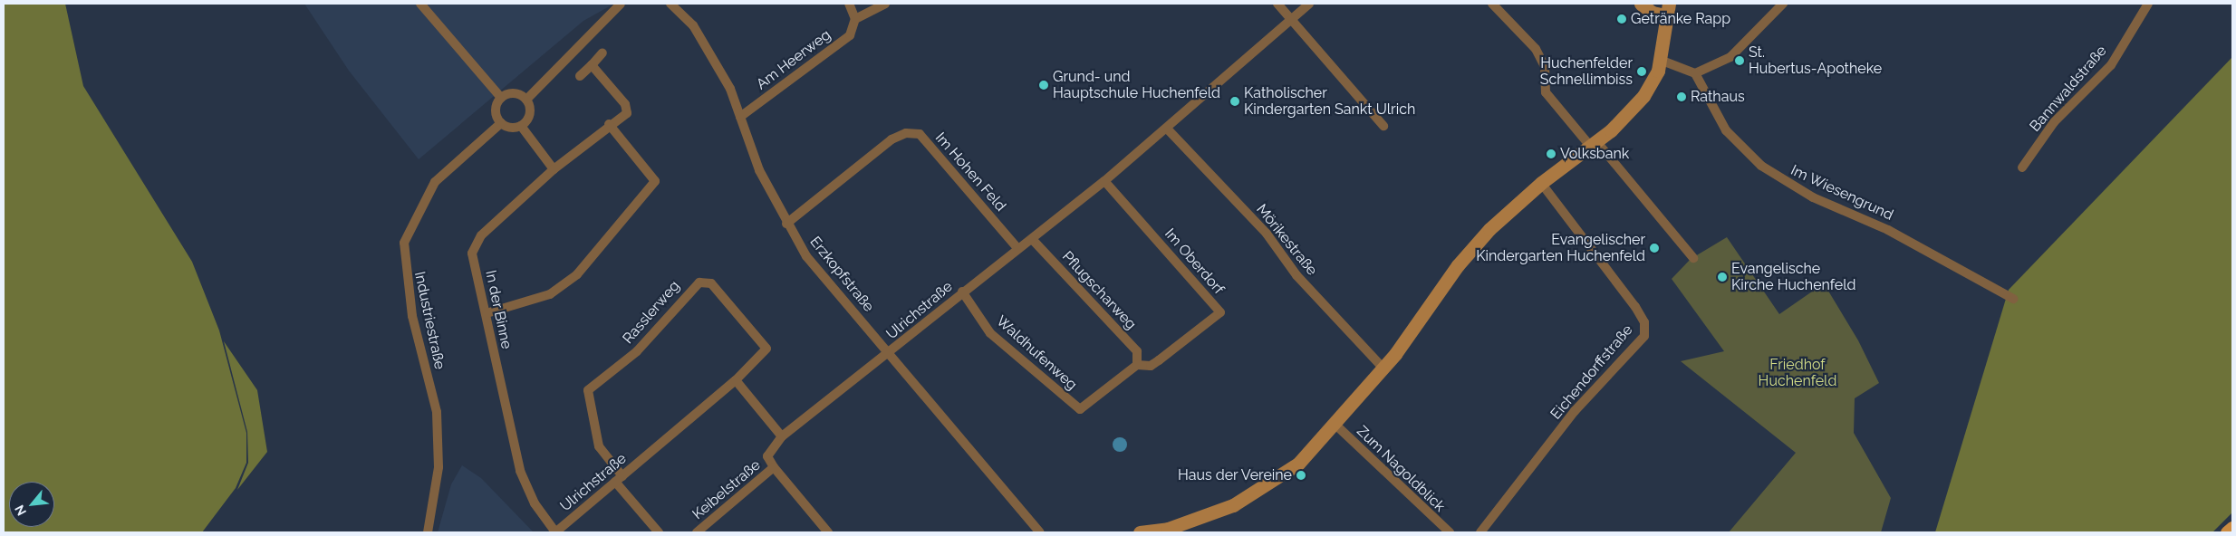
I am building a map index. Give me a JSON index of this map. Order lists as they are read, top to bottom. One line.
{"streets":{"street":["Am Heerweg","Bannwaldstraße","Im Hohen Feld","Im Wiesengrund","Mörikestraße","Im Oberdorf","Erzkopfstraße","Pflugscharweg","In der Binne","Ulrichstraße","Rasslerweg","Industriestraße","Waldhufenweg","Eichendorffstraße","Zum Nagoldblick","Keibelstraße"]},"crossings":[["Am Heerweg","Erzkopfstraße"],["Im Hohen Feld","Erzkopfstraße"],["Im Hohen Feld","Ulrichstraße"],["Mörikestraße","Ulrichstraße"],["Im Oberdorf","Pflugscharweg"],["Im Oberdorf","Ulrichstraße"],["Im Oberdorf","Waldhufenweg"],["Erzkopfstraße","Ulrichstraße"],["Pflugscharweg","Ulrichstraße"],["In der Binne","Ulrichstraße"],["Ulrichstraße","Rasslerweg"],["Ulrichstraße","Waldhufenweg"],["Ulrichstraße","Keibelstraße"]],"parks":["Friedhof Huchenfeld"],"places":["Getränke Rapp","St. Hubertus-Apotheke","Huchenfelder Schnellimbiss","Grund- und Hauptschule Huchenfeld","Rathaus","Katholischer Kindergarten Sankt Ulrich","Volksbank","Evangelischer Kindergarten Huchenfeld","Evangelische Kirche Huchenfeld","Haus der Vereine"],"north":"bottom left"}
